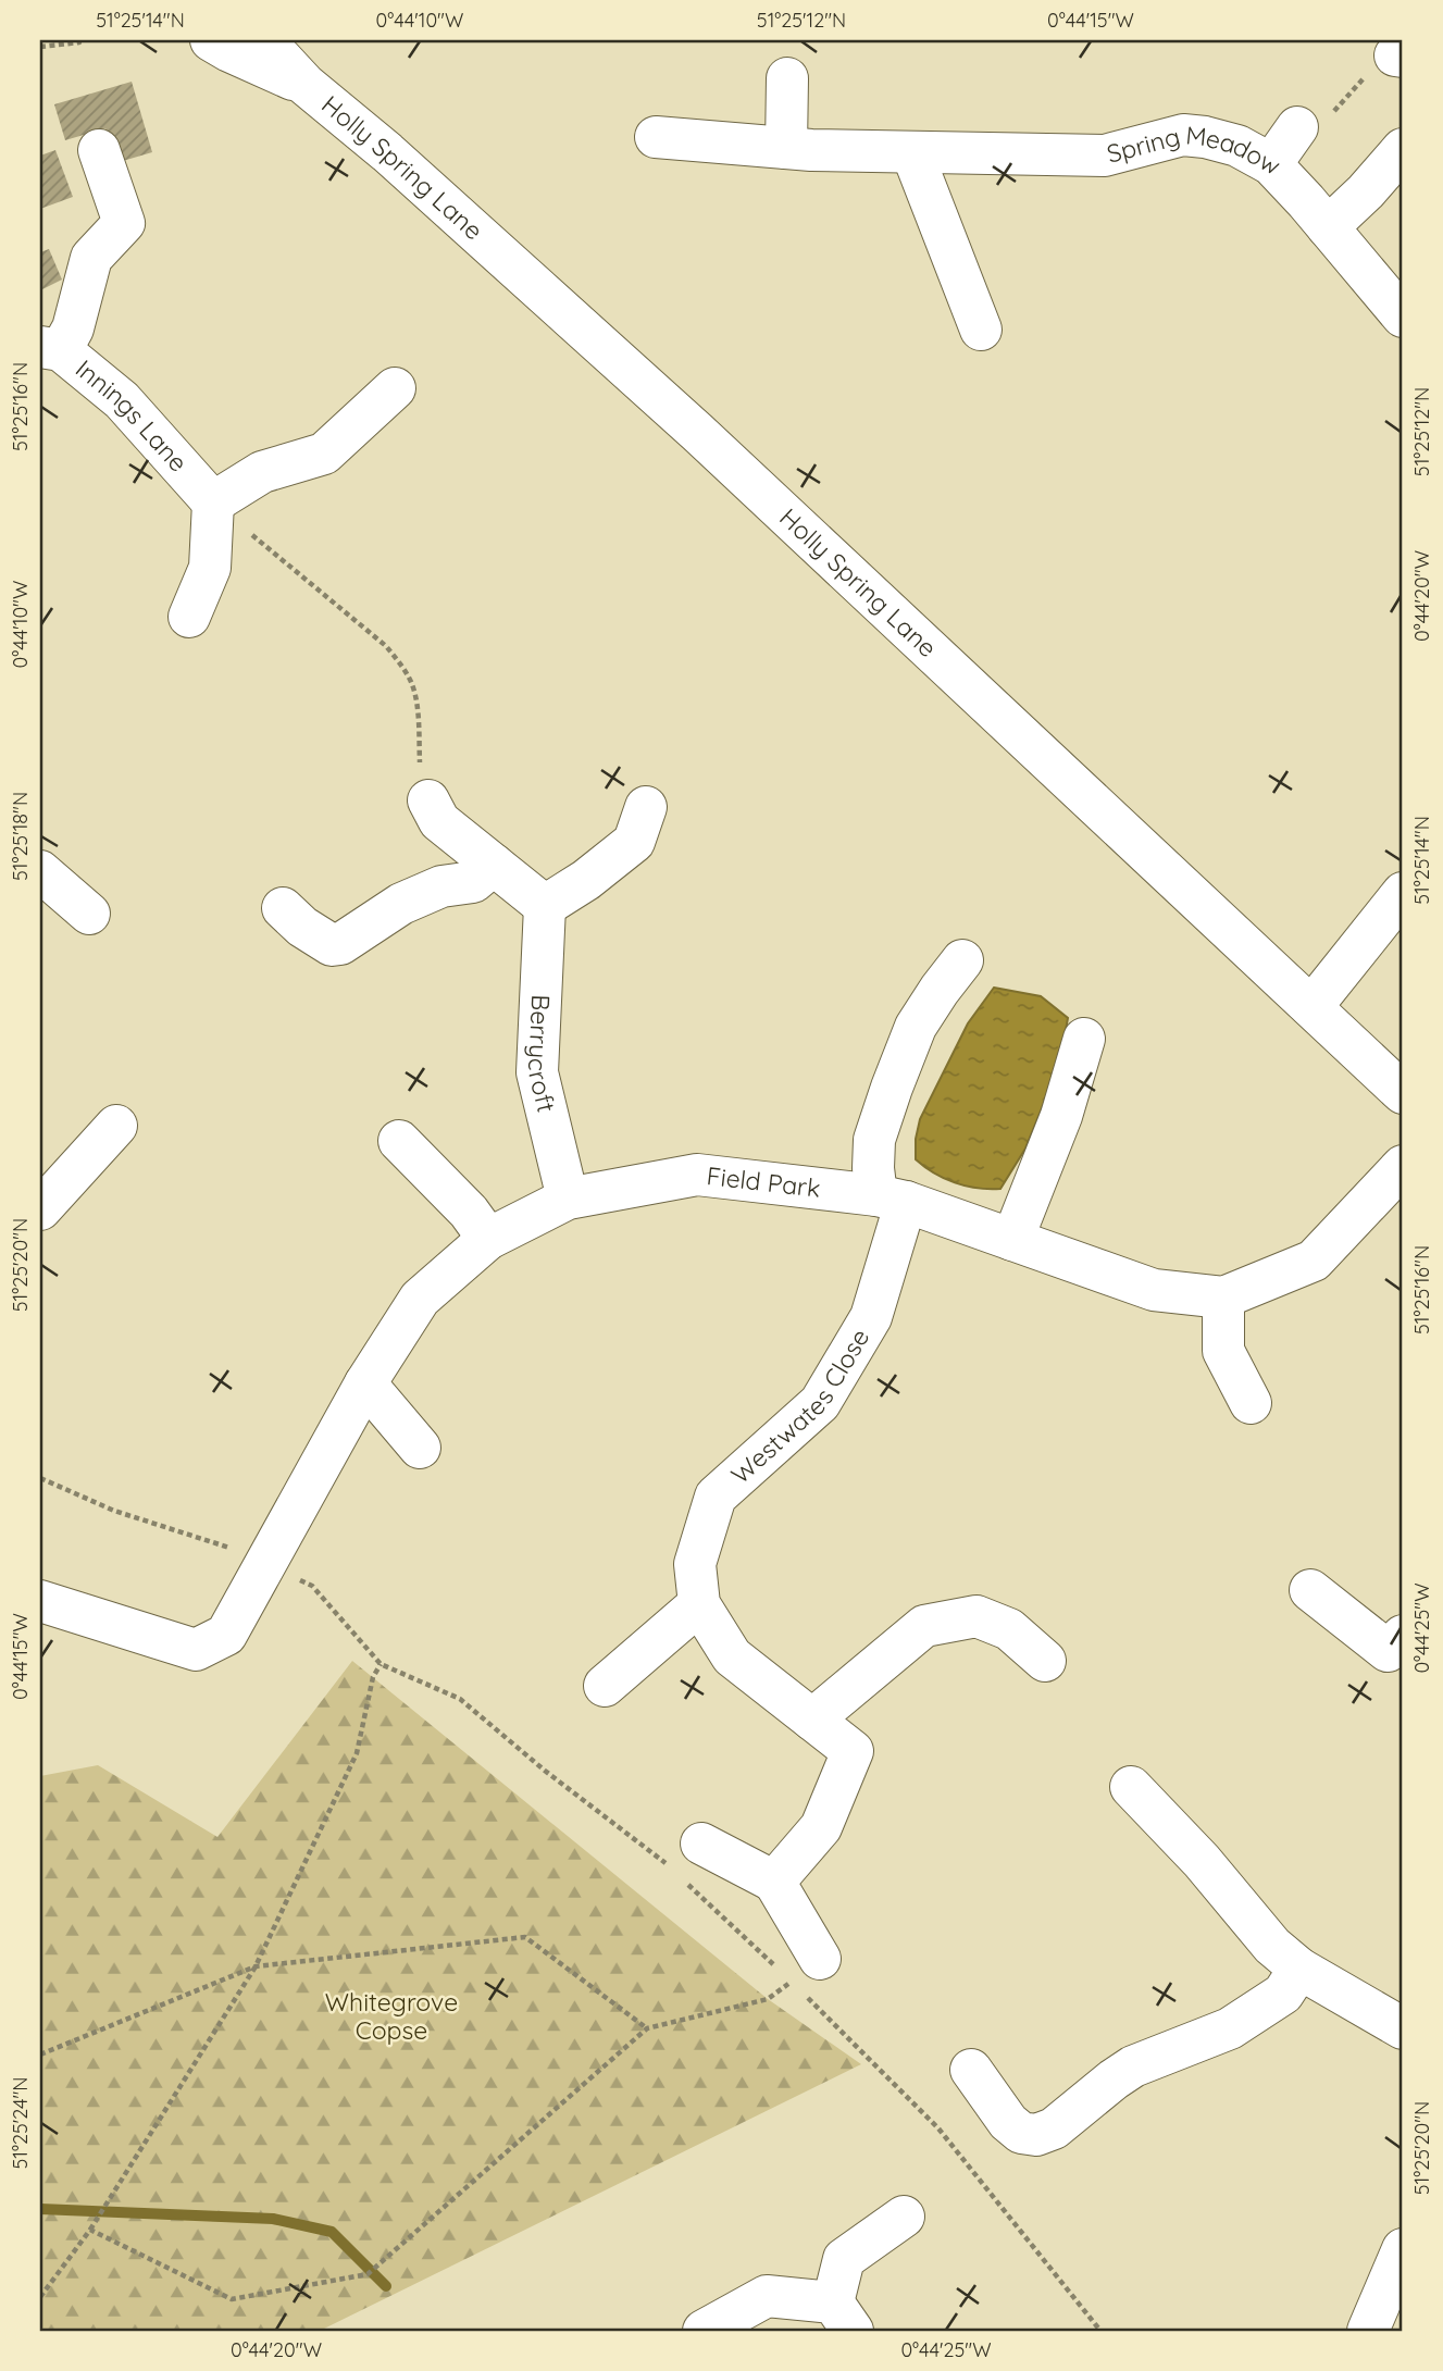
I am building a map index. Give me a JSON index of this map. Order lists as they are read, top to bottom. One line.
{"streets":{"street":["Spring Meadow","Holly Spring Lane","Innings Lane","Berrycroft","Field Park","Westwates Close"]},"crossings":[["Berrycroft","Field Park"],["Field Park","Westwates Close"]],"parks":["Whitegrove Copse"],"coordinates":["51°25'14\"N","0°44'10\"W","51°25'12\"N","0°44'15\"W","51°25'16\"N","0°44'20\"W","51°25'18\"N","51°25'20\"N","0°44'25\"W","51°25'24\"N"]}
